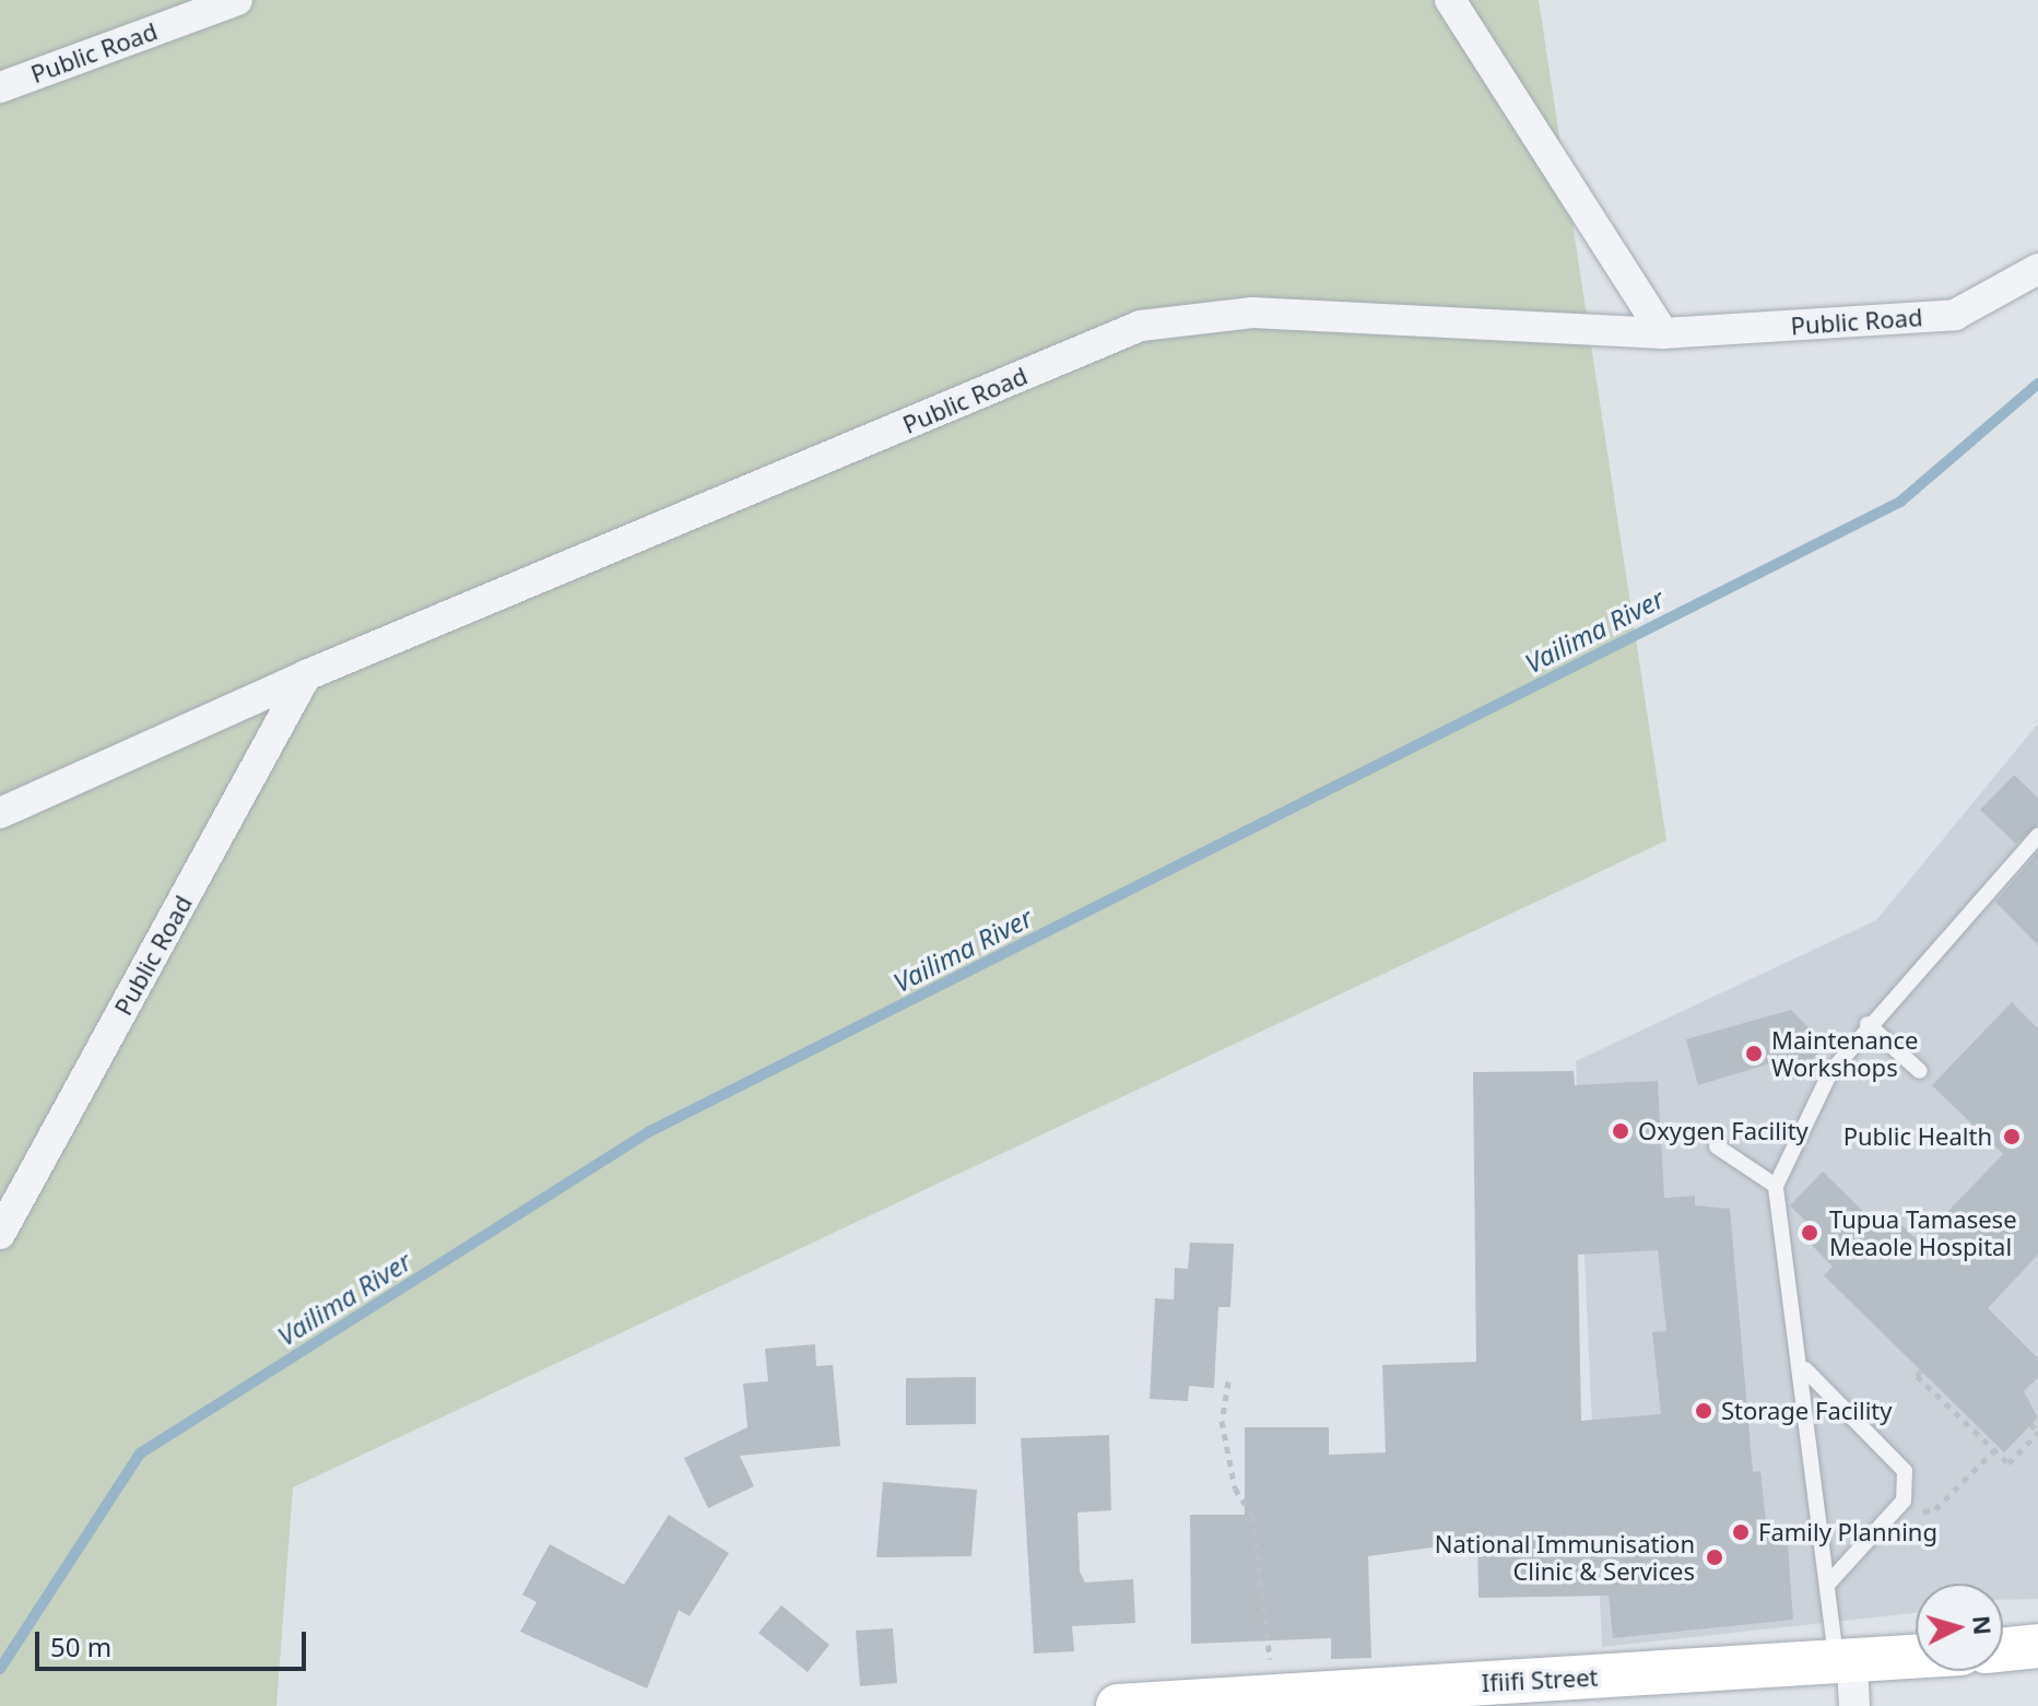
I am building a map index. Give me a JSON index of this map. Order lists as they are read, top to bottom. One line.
{"streets":{"main road":["Ifiifi Street"],"street":["Public Road"]},"water":["Vailima River"],"places":["Maintenance Workshops","Oxygen Facility","Public Health","Tupua Tamasese Meaole Hospital","Storage Facility","Family Planning","National Immunisation Clinic & Services"],"scale_bar":"50 m","north":"right"}
